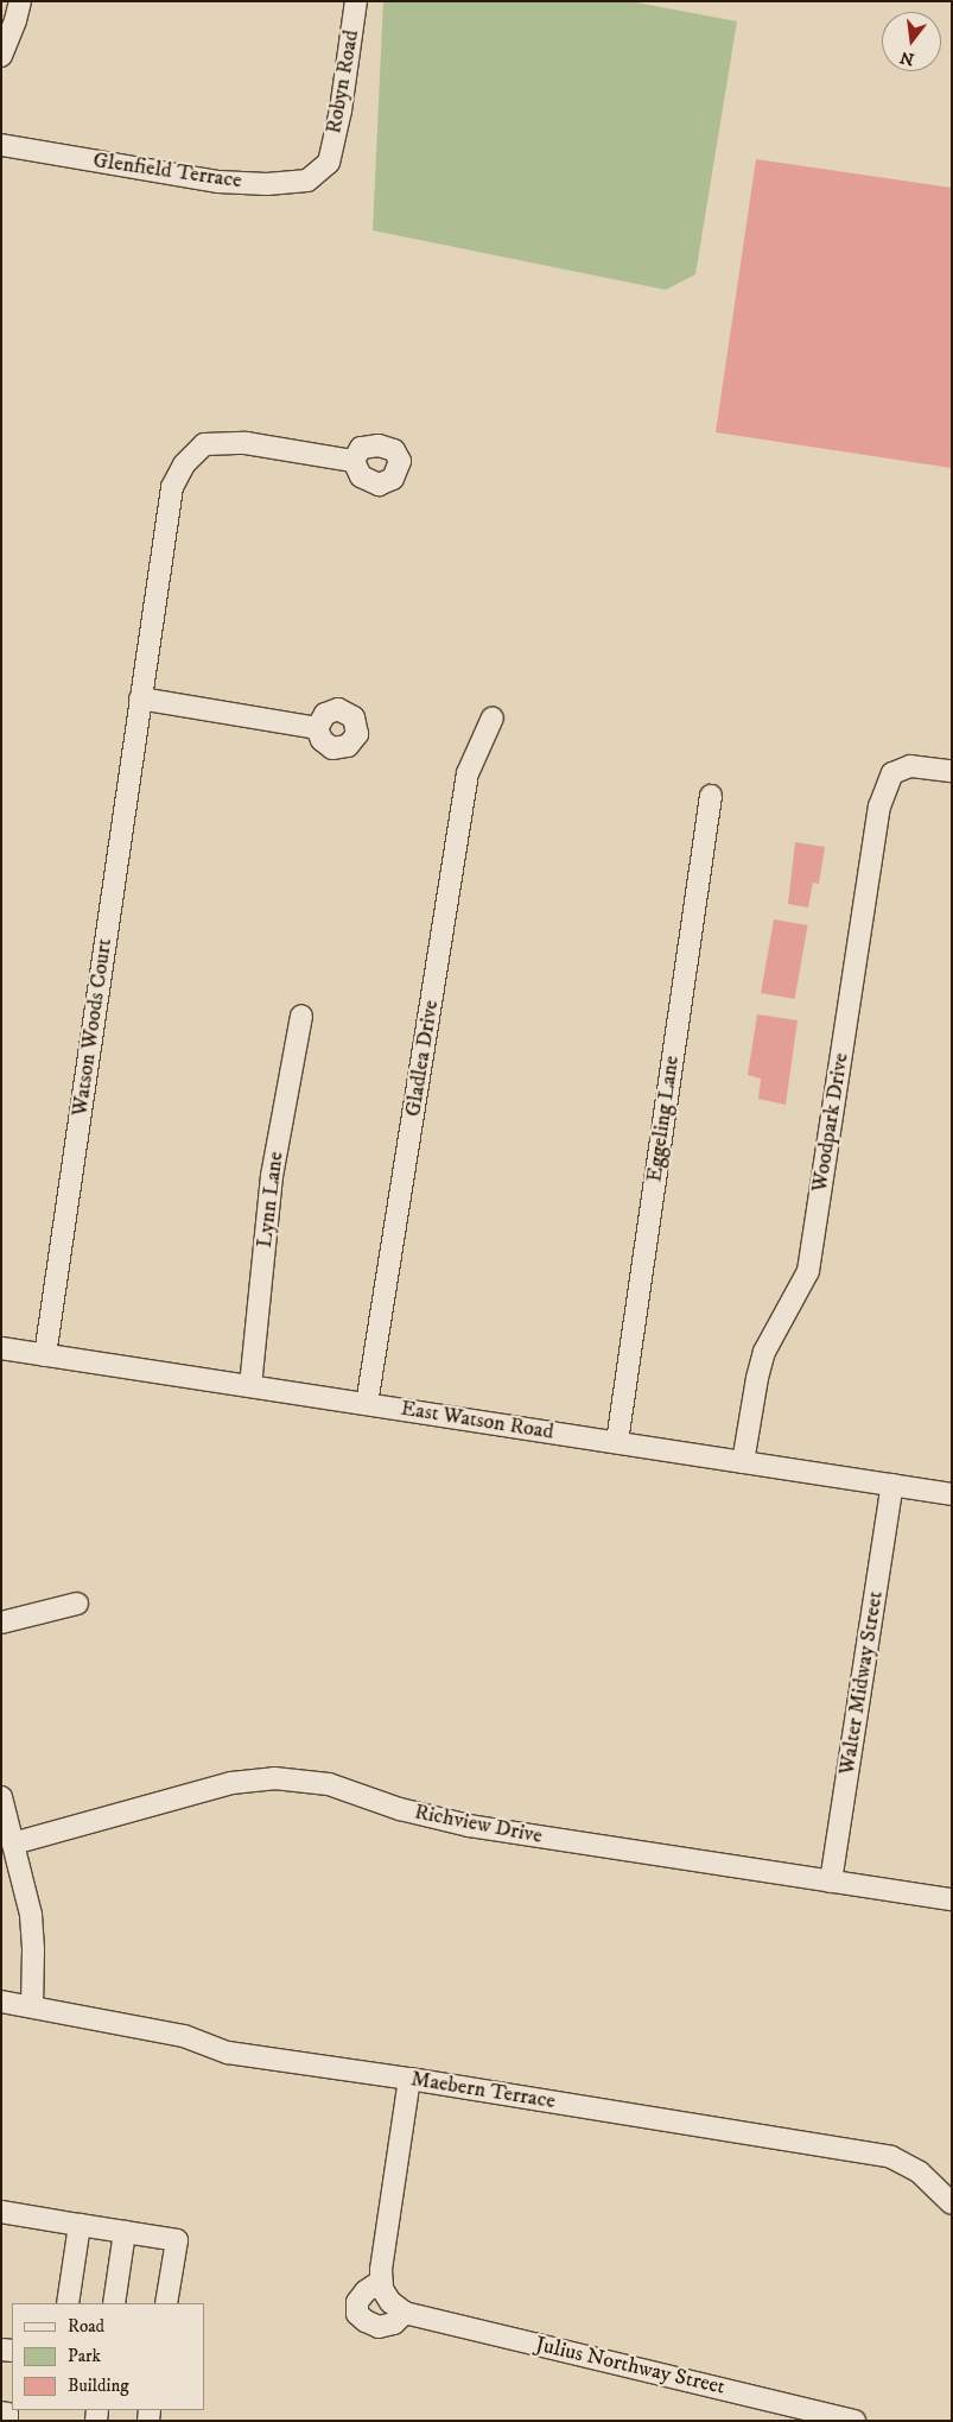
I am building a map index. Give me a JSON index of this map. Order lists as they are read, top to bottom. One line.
{"streets":{"street":["Robyn Road","Glenfield Terrace","Watson Woods Court","Gladlea Drive","Eggeling Lane","Woodpark Drive","Lynn Lane","East Watson Road","Walter Midway Street","Richview Drive","Maebern Terrace","Julius Northway Street"]},"crossings":[["Robyn Road","Glenfield Terrace"],["Watson Woods Court","East Watson Road"],["Gladlea Drive","East Watson Road"],["Eggeling Lane","East Watson Road"],["Woodpark Drive","East Watson Road"],["Lynn Lane","East Watson Road"],["East Watson Road","Walter Midway Street"],["Walter Midway Street","Richview Drive"]],"legend":["Road","Park","Building"],"north":"bottom"}
